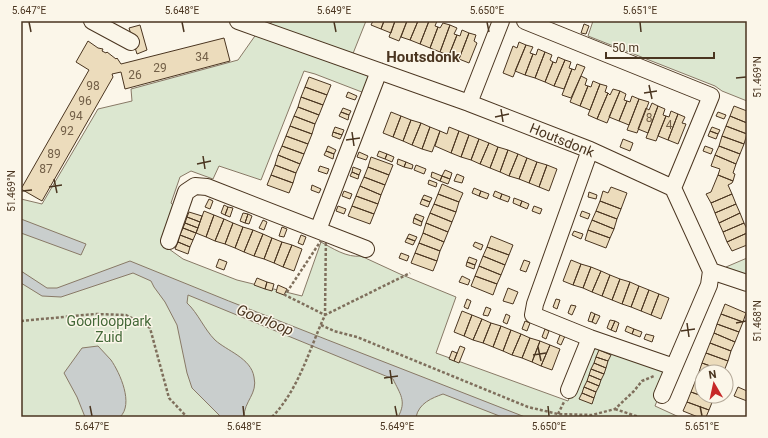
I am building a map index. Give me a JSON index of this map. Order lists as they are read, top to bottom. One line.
{"streets":{"street":["Houtsdonk"]},"districts":["Houtsdonk"],"water":["Goorloop"],"parks":["Goorlooppark Zuid"],"house_numbers":["34","29","26","98","96","94","8","4","92","89","87"],"scale_bar":"50 m","north":"top","coordinates":["5.647°E","5.648°E","5.649°E","5.650°E","5.651°E","51.469°N","51.468°N"]}
